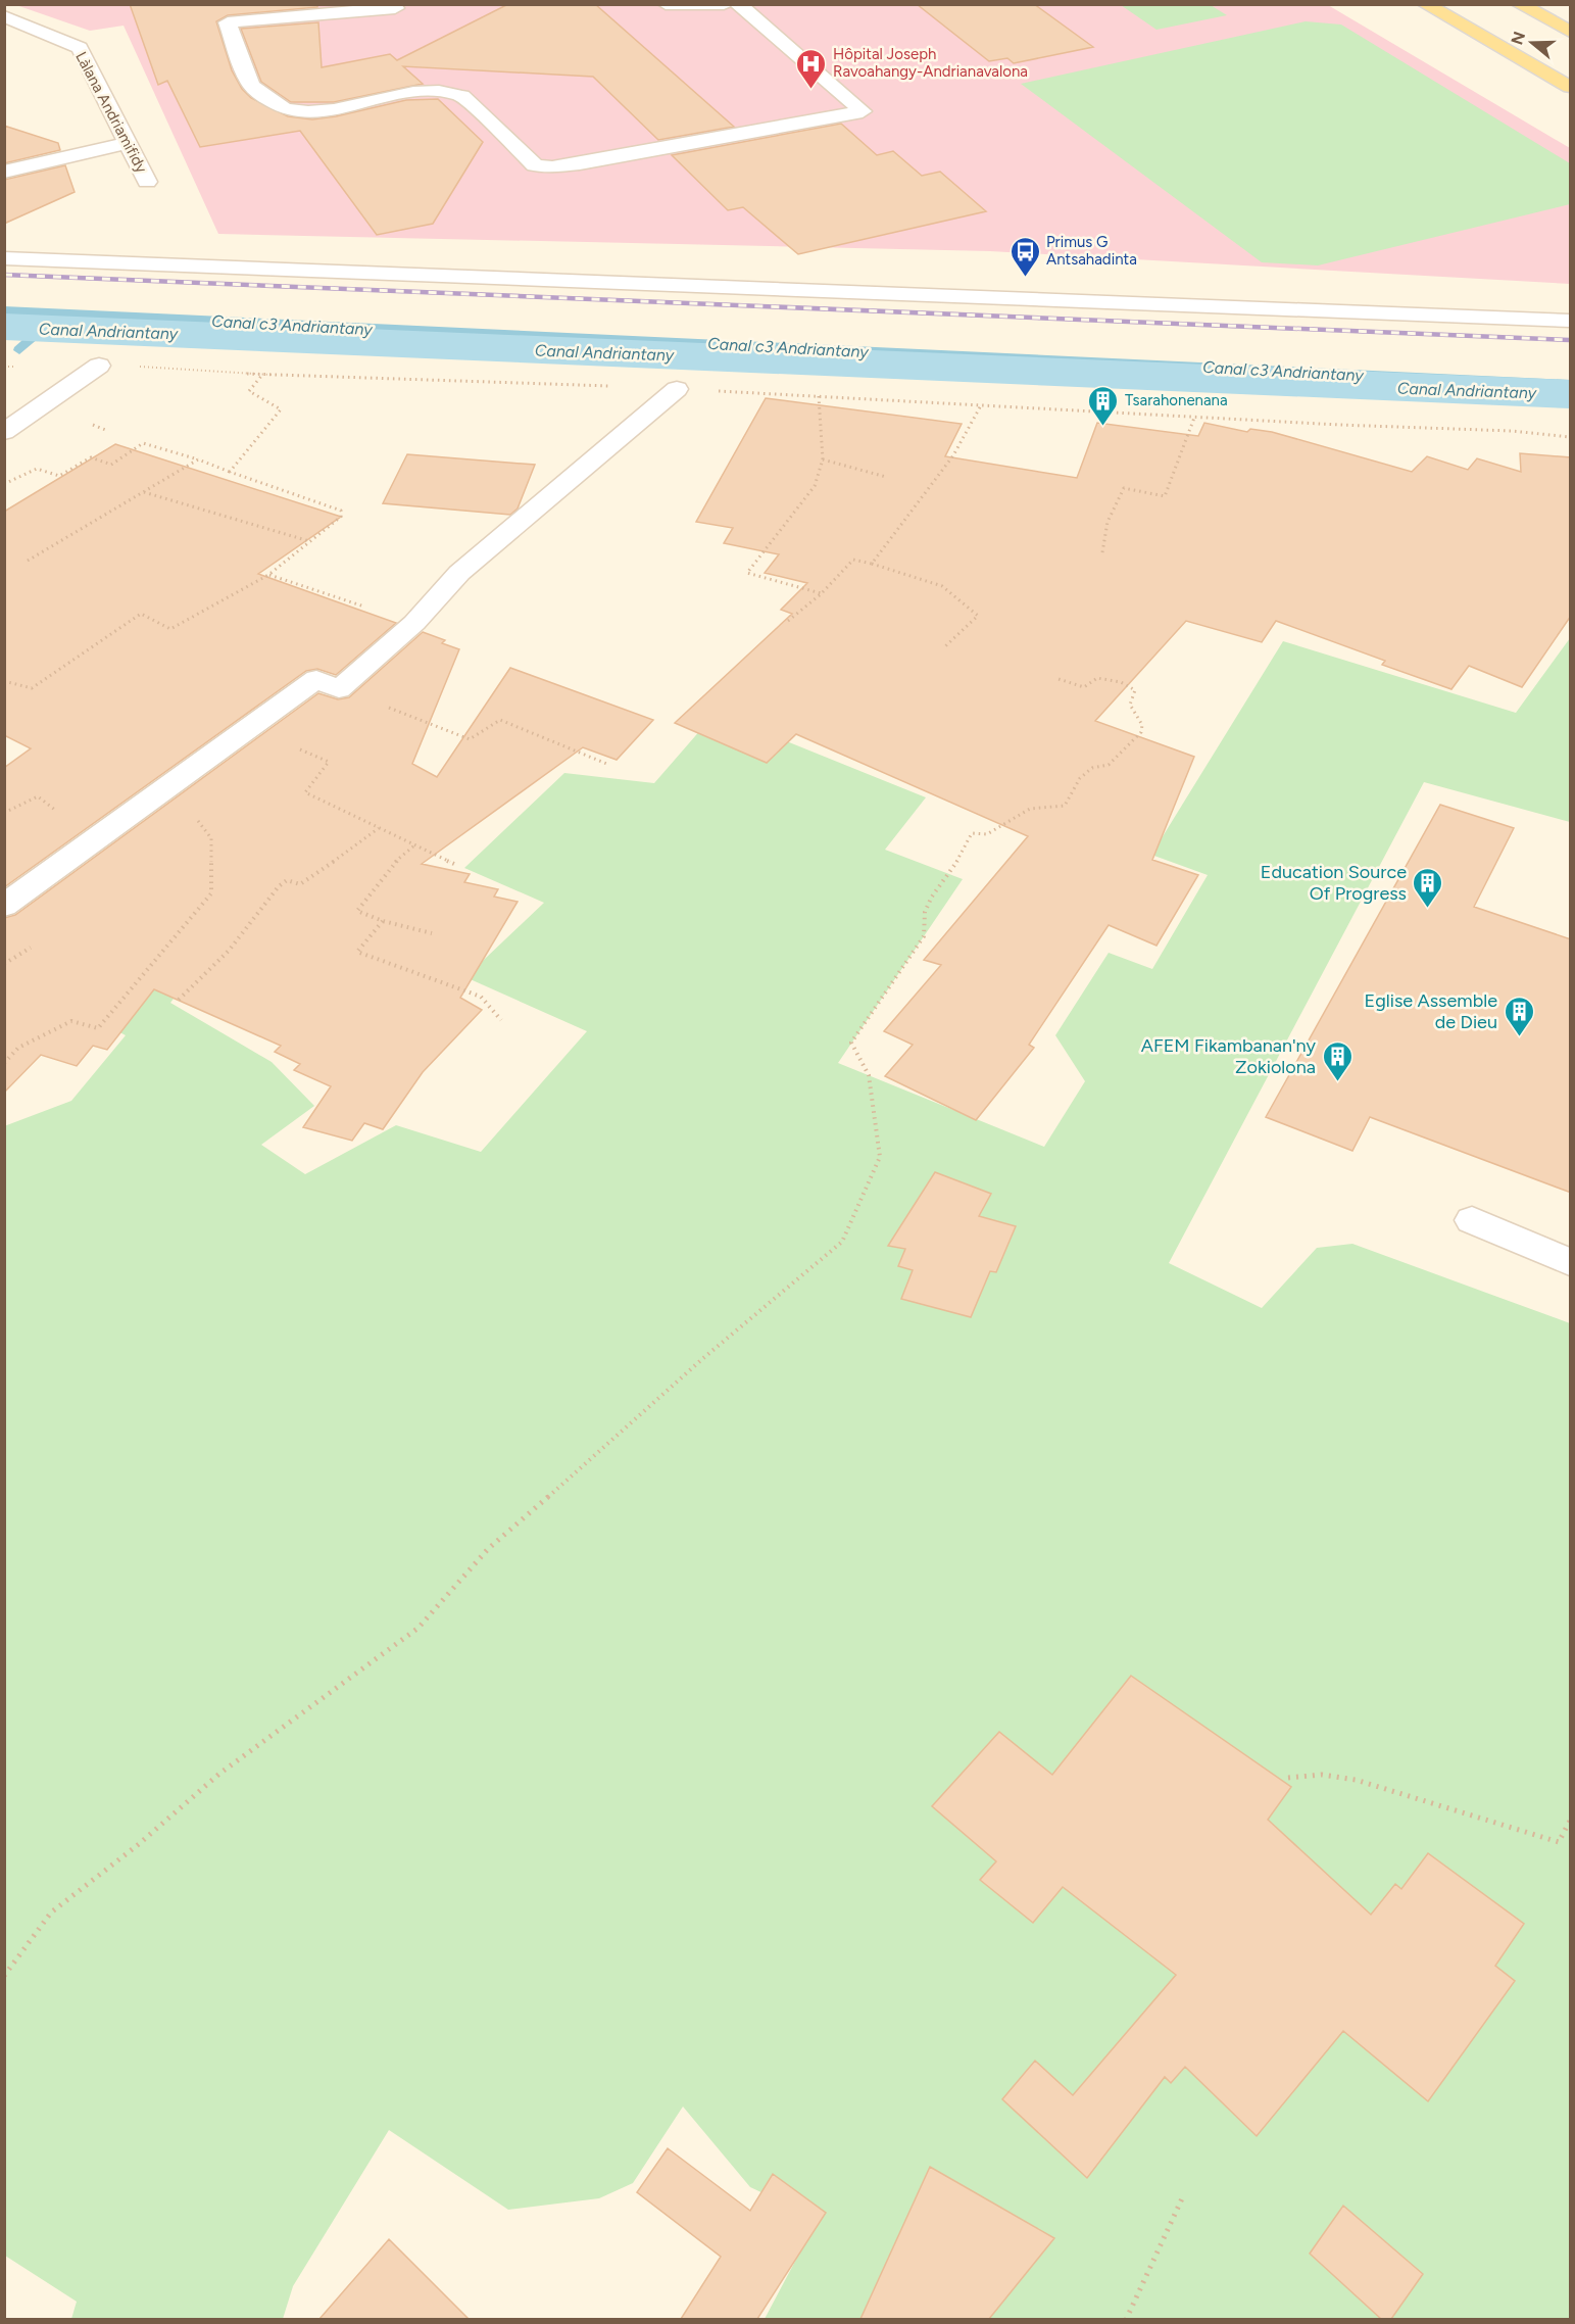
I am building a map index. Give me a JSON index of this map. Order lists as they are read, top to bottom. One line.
{"streets":{"street":["Làlana Andriamifidy"]},"water":["Canal c3 Andriantany","Canal Andriantany"],"places":{"hospital":["Hôpital Joseph Ravoahangy-Andrianavalona"],"bus stop":["Primus G Antsahadinta"],"building":["Tsarahonenana","Education Source Of Progress","Eglise Assemble de Dieu","AFEM Fikambanan'ny Zokiolona"]},"north":"left"}
